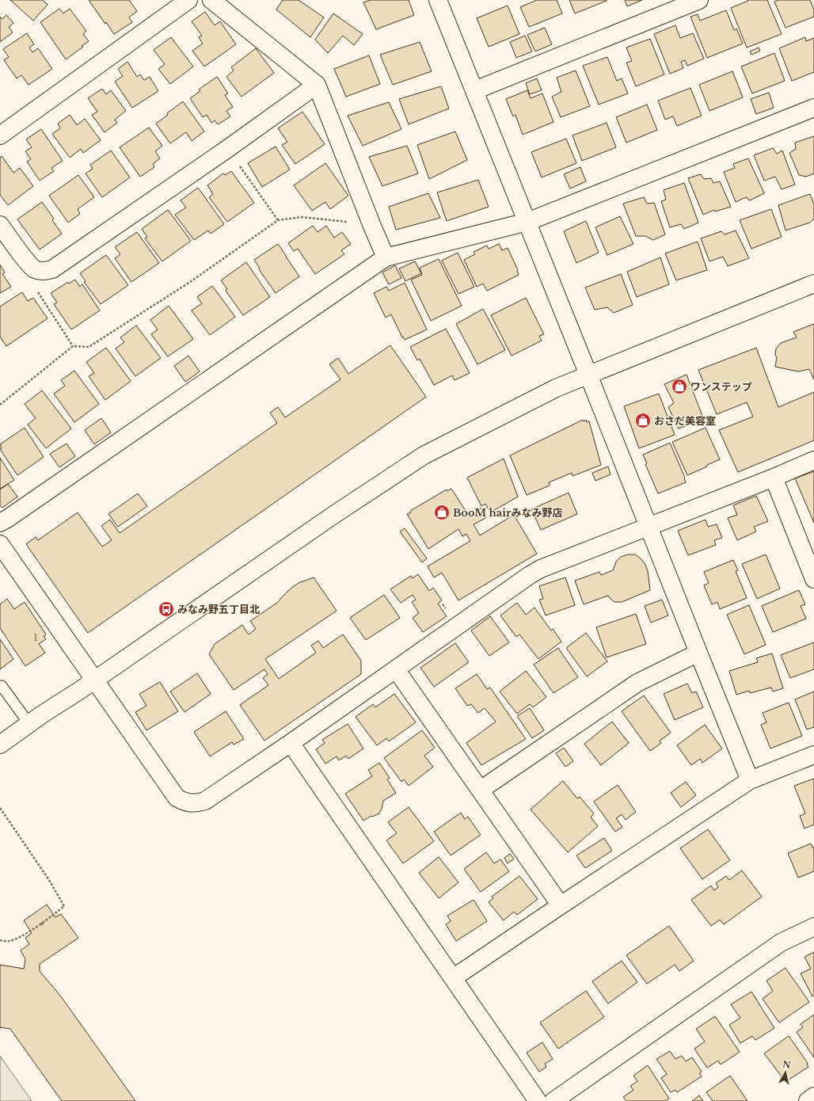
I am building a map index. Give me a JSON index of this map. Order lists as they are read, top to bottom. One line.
{"places":{"shop":["ワンステップ","おさだ美容室","BooM hairみなみ野店"],"bus stop":["みなみ野五丁目北"]},"house_numbers":["1"],"north":"top"}
